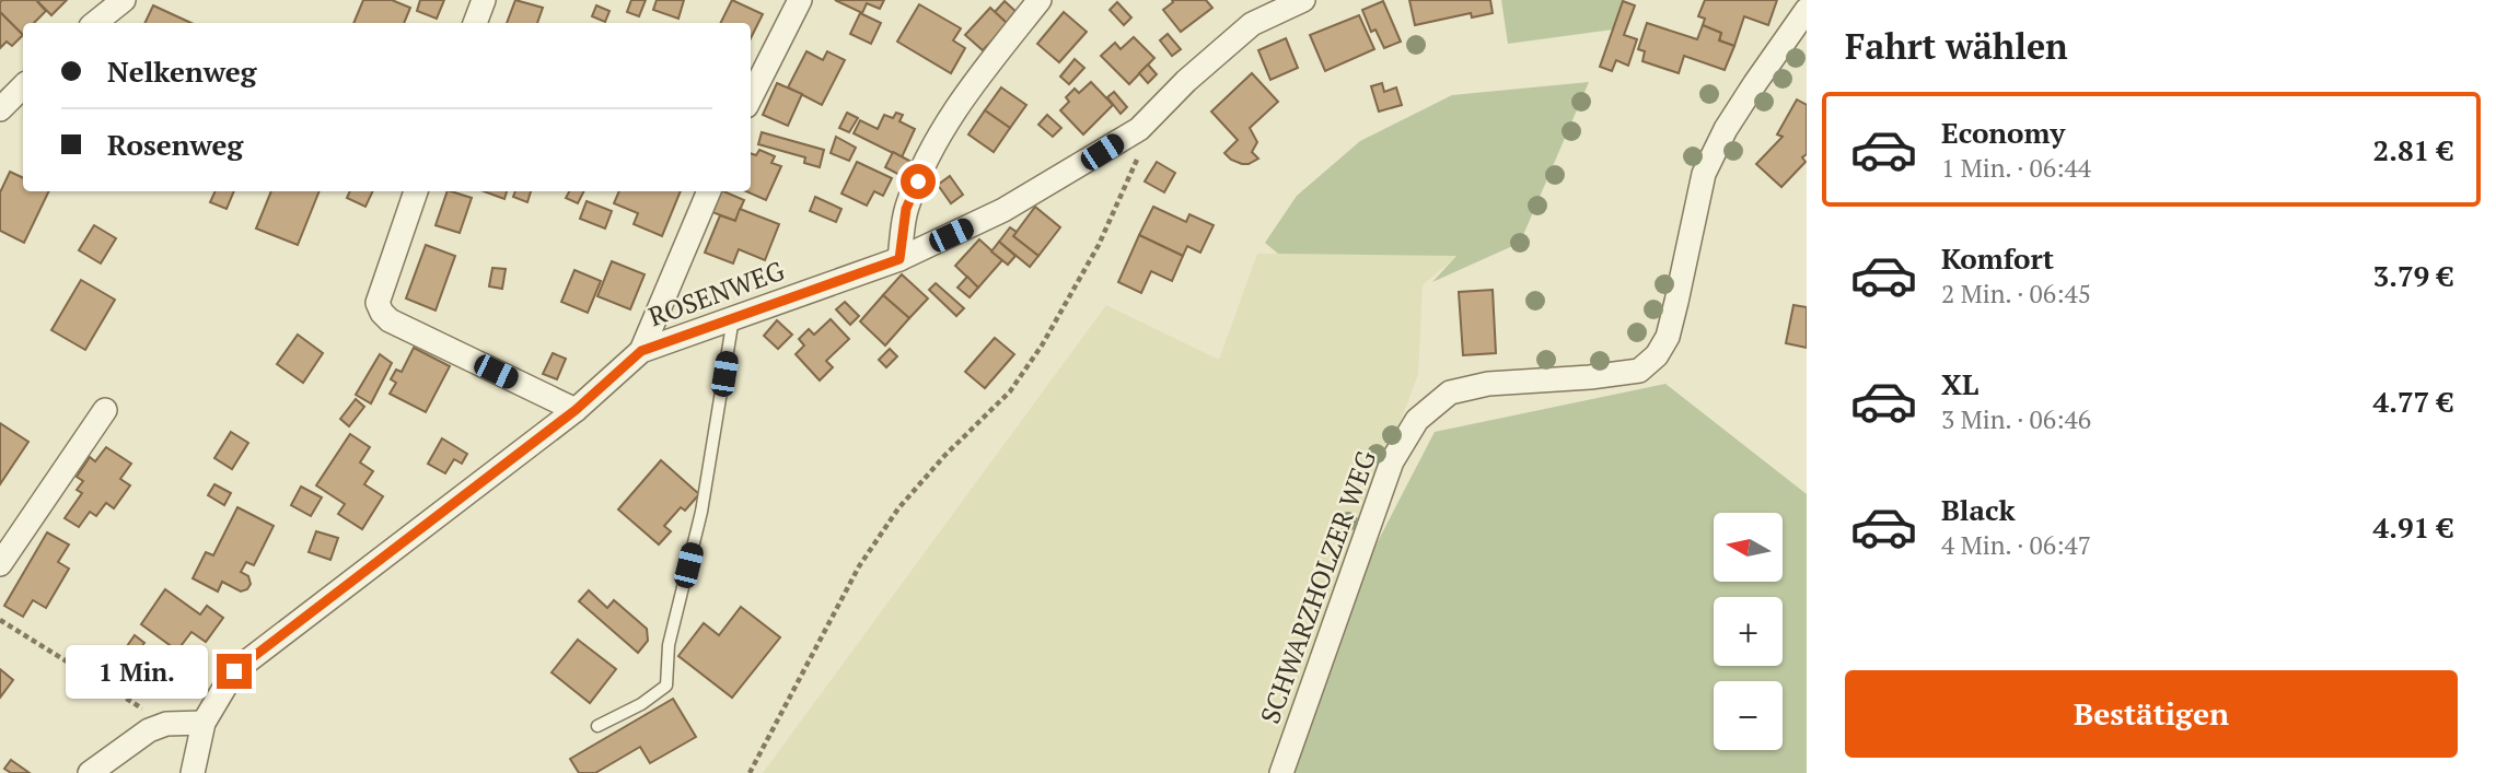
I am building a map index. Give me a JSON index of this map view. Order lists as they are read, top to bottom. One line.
{"streets":{"street":["ROSENWEG","SCHWARZHOLZER WEG"]},"north":"left","page":{"heading":"Fahrt wählen","banner":["Nelkenweg","Rosenweg"],"list":[{"name":"Economy","note":"1 Min. · 06:44","value":"2.81 €"},{"name":"Komfort","note":"2 Min. · 06:45","value":"3.79 €"},{"name":"XL","note":"3 Min. · 06:46","value":"4.77 €"},{"name":"Black","note":"4 Min. · 06:47","value":"4.91 €"}],"map_buttons":["+","−"],"bubble":"1 Min.","buttons":"Bestätigen"}}
